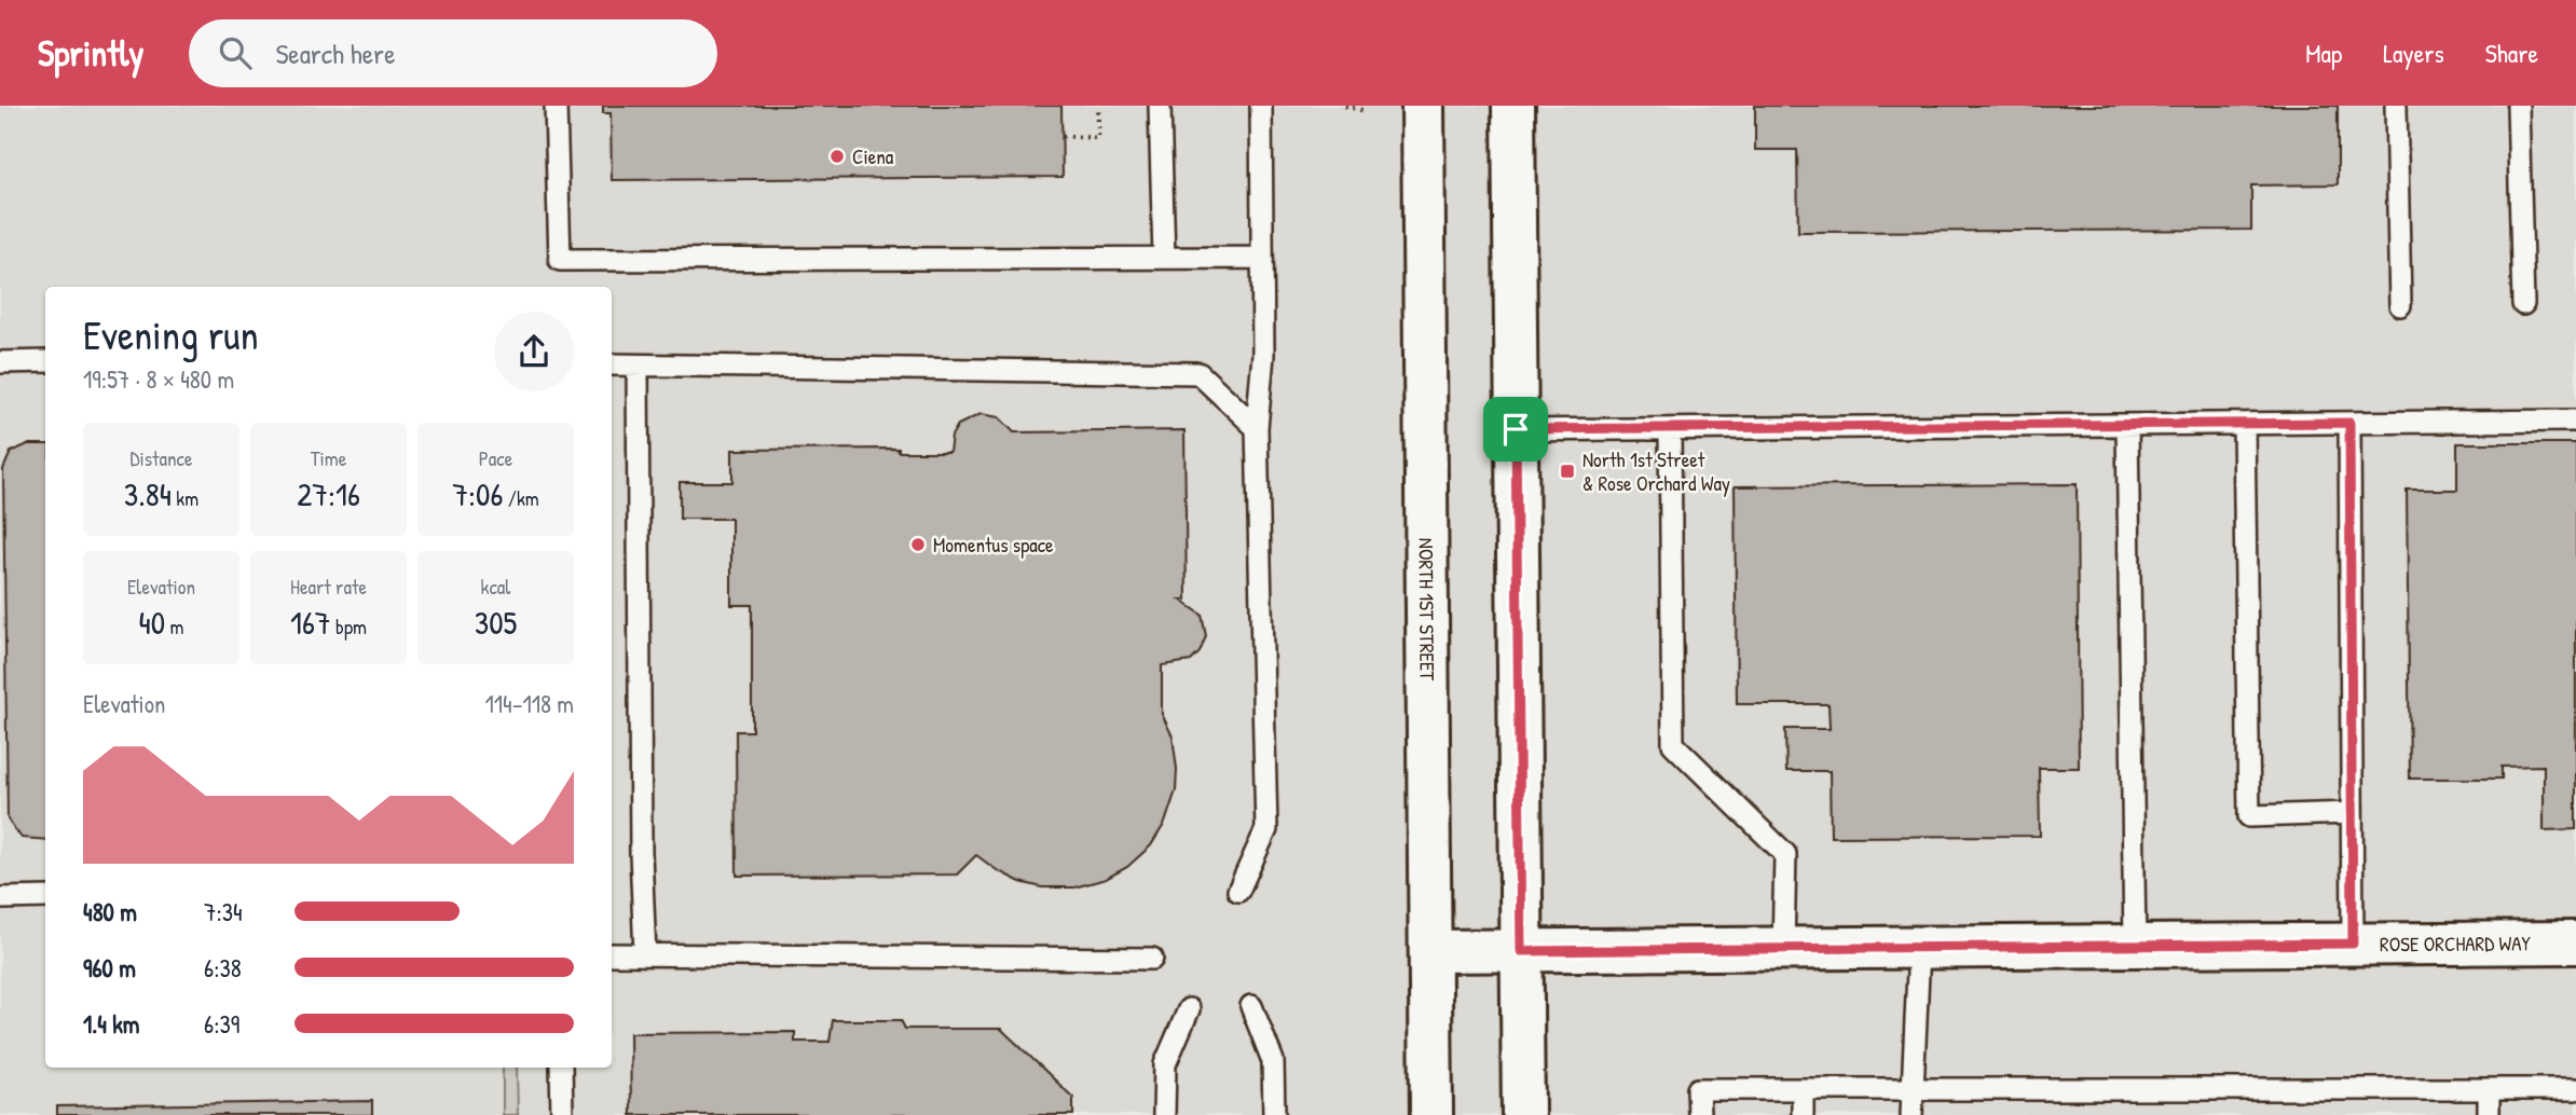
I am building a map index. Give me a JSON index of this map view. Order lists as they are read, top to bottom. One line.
{"streets":{"main road":["NORTH 1ST STREET","ROSE ORCHARD WAY"]},"crossings":[["NORTH 1ST STREET","ROSE ORCHARD WAY"]],"places":{"other":["Ciena","Momentus space"],"transit":["North 1st Street & Rose Orchard Way"]},"page":{"header":"Sprintly","search":"Search here","nav":["Map","Layers","Share"],"heading":["Evening run","19:57 · 8 × 480 m"],"stats":[["Distance","3.84 km"],["Time","27:16"],["Pace","7:06 /km"],["Elevation","40 m"],["Heart rate","167 bpm"],["kcal","305"]],"chart":["Elevation","114–118 m"],"list":[{"name":"480 m","note":"7:34"},{"name":"960 m","note":"6:38"},{"name":"1.4 km","note":"6:39"}]}}
